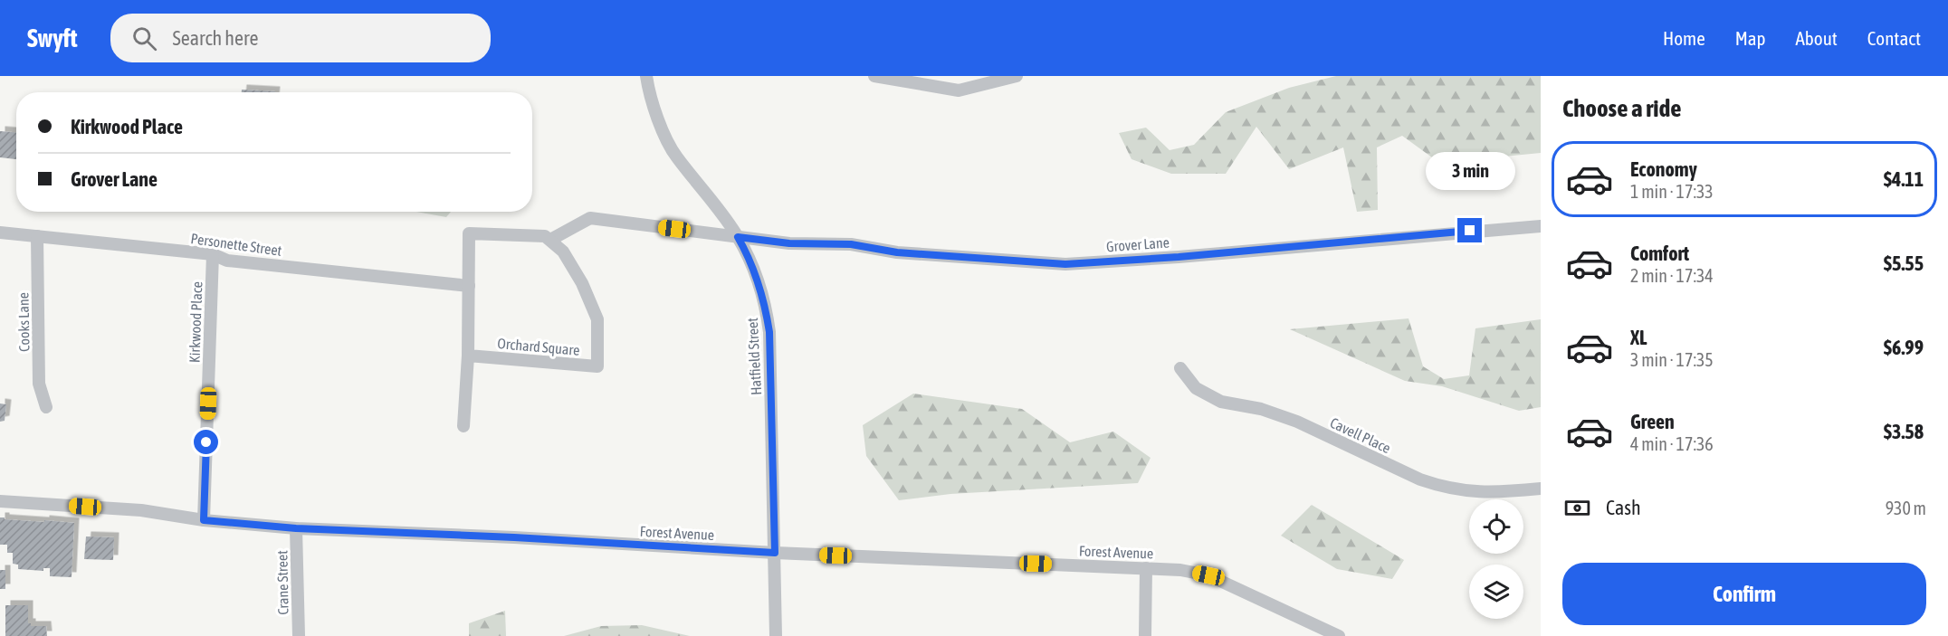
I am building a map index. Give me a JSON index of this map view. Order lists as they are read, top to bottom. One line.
{"streets":{"street":["Personette Street","Grover Lane","Cooks Lane","Kirkwood Place","Orchard Square","Hatfield Street","Cavell Place","Forest Avenue","Crane Street"]},"crossings":[["Personette Street","Cooks Lane"],["Personette Street","Kirkwood Place"],["Grover Lane","Hatfield Street"],["Kirkwood Place","Forest Avenue"],["Hatfield Street","Forest Avenue"],["Forest Avenue","Crane Street"]],"page":{"header":"Swyft","search":"Search here","nav":["Home","Map","About","Contact"],"heading":"Choose a ride","banner":["Kirkwood Place","Grover Lane"],"list":[{"name":"Economy","note":"1 min · 17:33","value":"$4.11"},{"name":"Comfort","note":"2 min · 17:34","value":"$5.55"},{"name":"XL","note":"3 min · 17:35","value":"$6.99"},{"name":"Green","note":"4 min · 17:36","value":"$3.58"}],"bubble":"3 min","pay":["Cash","930 m"],"buttons":"Confirm"}}
